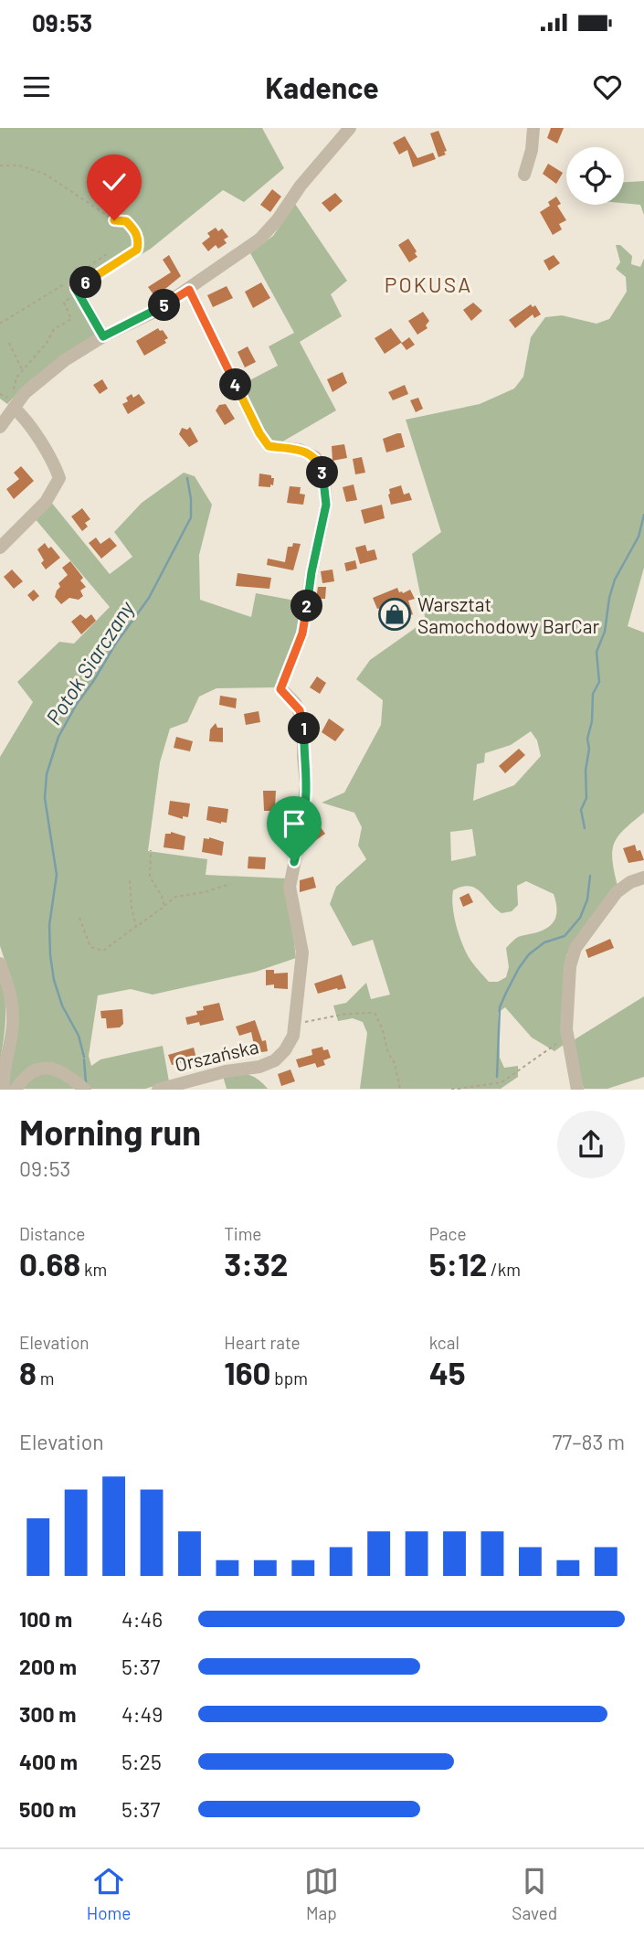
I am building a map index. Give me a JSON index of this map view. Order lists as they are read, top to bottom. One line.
{"streets":{"street":["Orszańska"]},"districts":["POKUSA"],"water":["Potok Siarczany"],"places":{"shop":["Warsztat Samochodowy BarCar"]},"page":{"status":"09:53","header":"Kadence","pins":["6","5","4","3","2","1"],"heading":["Morning run","09:53"],"stats":[["Distance","0.68 km"],["Time","3:32"],["Pace","5:12 /km"],["Elevation","8 m"],["Heart rate","160 bpm"],["kcal","45"]],"chart":["Elevation","77–83 m"],"list":[{"name":"100 m","note":"4:46"},{"name":"200 m","note":"5:37"},{"name":"300 m","note":"4:49"},{"name":"400 m","note":"5:25"},{"name":"500 m","note":"5:37"}],"tabs":["Home","Map","Saved"]}}
